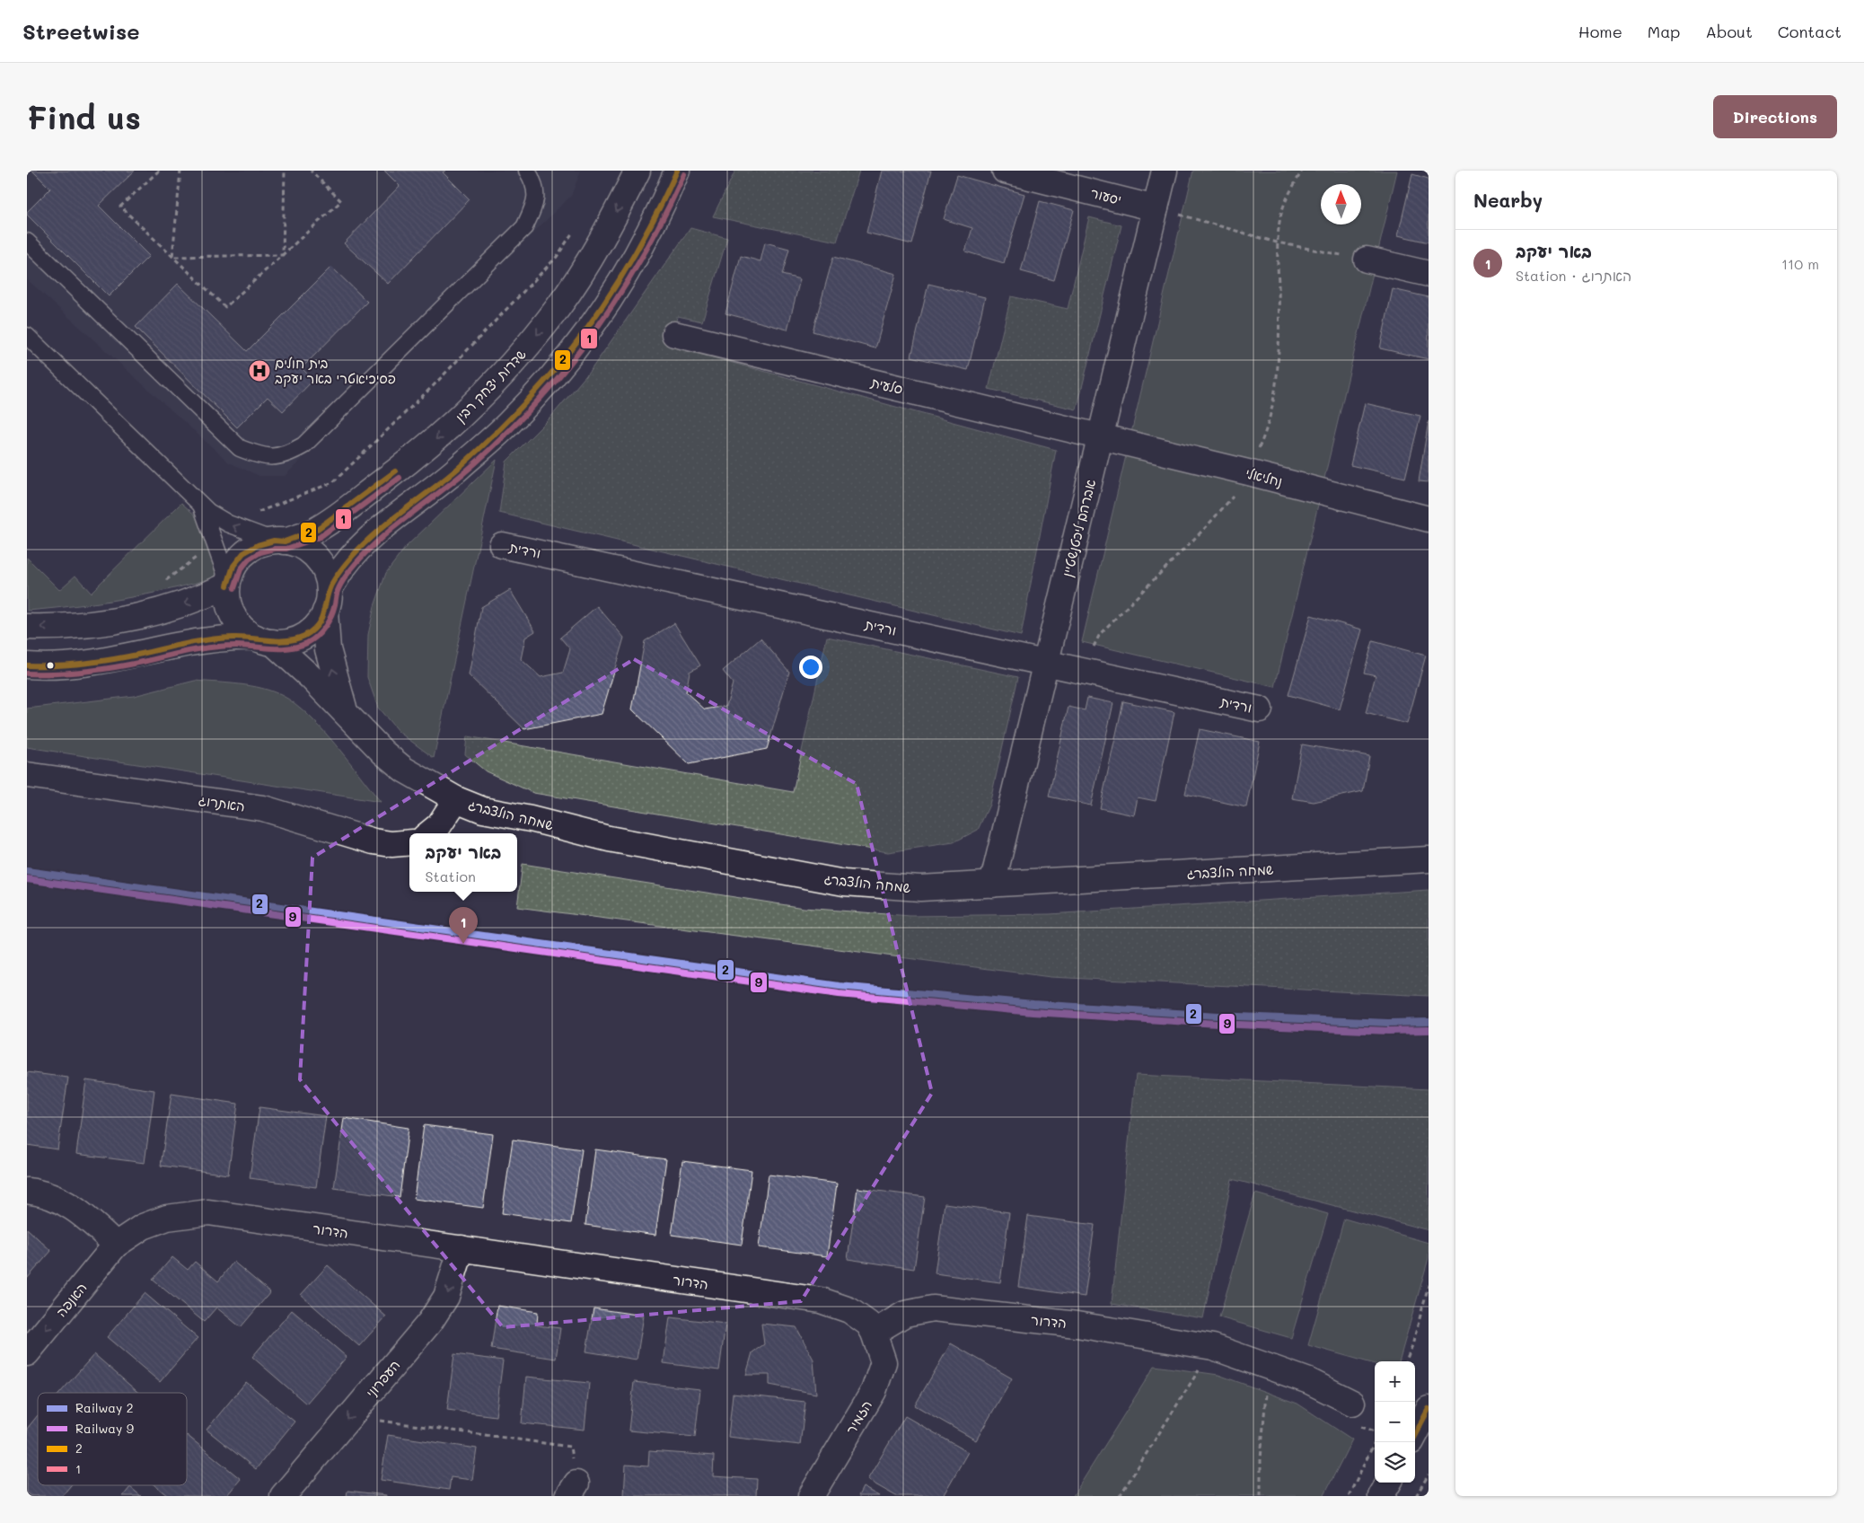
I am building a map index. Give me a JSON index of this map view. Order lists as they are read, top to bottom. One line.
{"streets":{"street":["יסעור","שדרות יצחק רבין","סלעית","נחליאלי","אברהם ליכטנשטיין","ורדית","האתרוג","שמחה הולצברג","הדרור","האנפה","העפרוני","הזמיר"]},"crossings":[["יסעור","אברהם ליכטנשטיין"],["שדרות יצחק רבין","שמחה הולצברג"],["סלעית","נחליאלי"],["סלעית","אברהם ליכטנשטיין"],["נחליאלי","אברהם ליכטנשטיין"],["אברהם ליכטנשטיין","ורדית"],["אברהם ליכטנשטיין","שמחה הולצברג"],["הדרור","האנפה"],["הדרור","העפרוני"],["הדרור","הזמיר"]],"one_way":["האנפה","העפרוני"],"places":{"hospital":["בית חולים פסיכיאטרי באר יעקב"]},"lines":["transit line 2","transit line 1","rail line 2","rail line 9"],"legend":["Railway 2","Railway 9","2","1"],"north":"top","page":{"header":"Streetwise","nav":["Home","Map","About","Contact"],"buttons":"Directions","title":"Find us","heading":"Nearby","list":[{"mark":"1","name":"באר יעקב","note":"Station · האתרוג","value":"110 m"}],"popup":["באר יעקב","Station"],"pins":"1","map_buttons":["+","−"]}}
